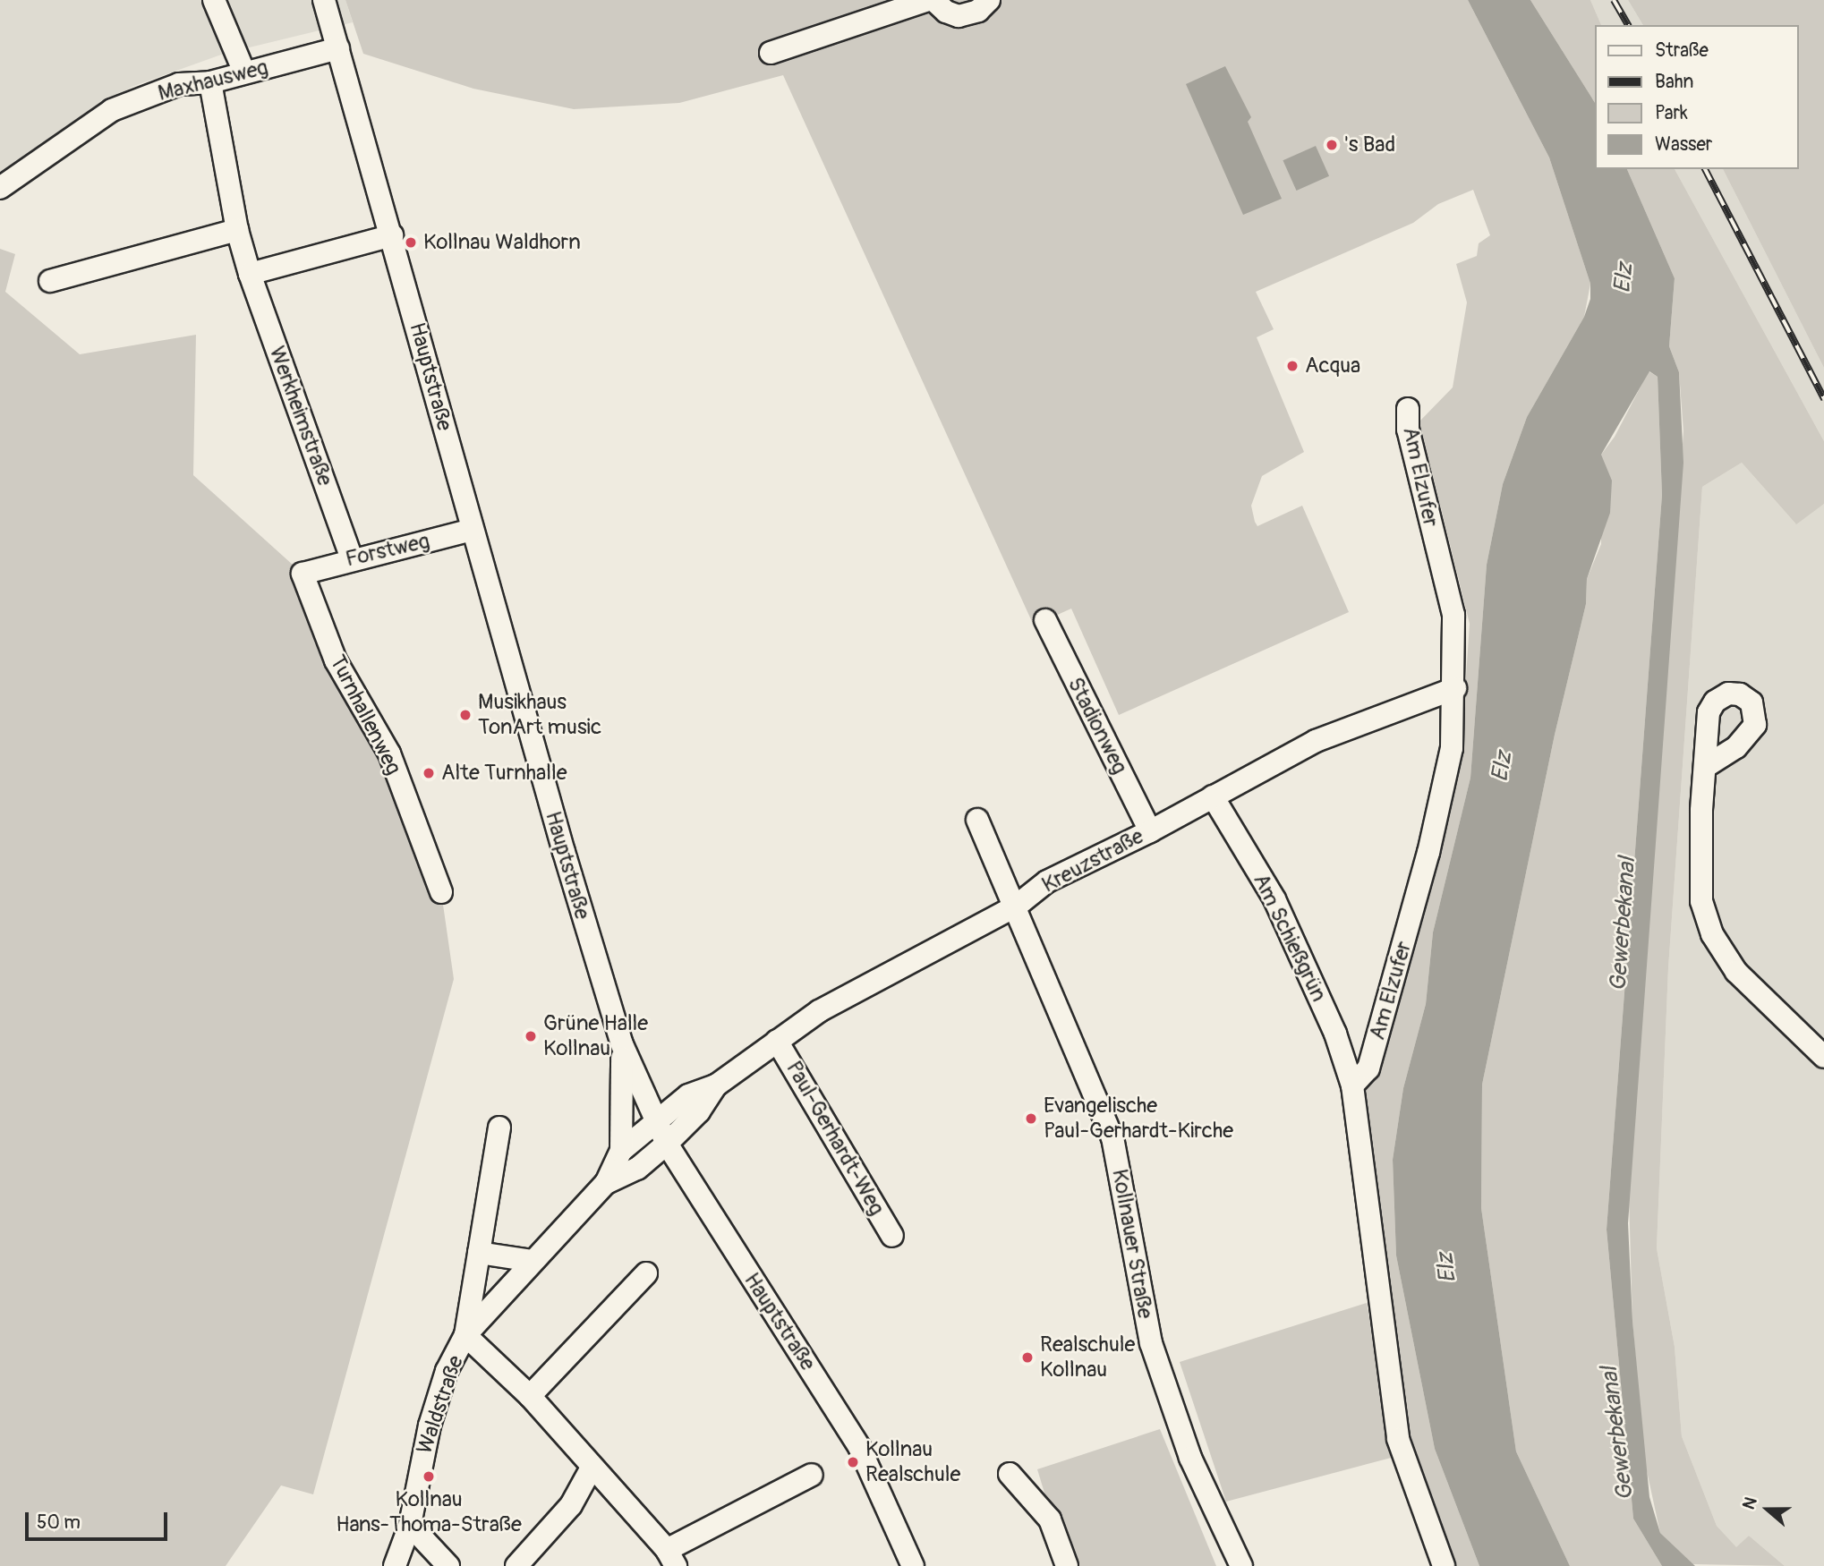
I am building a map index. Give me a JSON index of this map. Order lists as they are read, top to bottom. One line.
{"streets":{"street":["Maxhausweg","Hauptstraße","Werkheimstraße","Am Elzufer","Forstweg","Turnhallenweg","Stadionweg","Kreuzstraße","Am Schießgrün","Paul-Gerhardt-Weg","Kollnauer Straße","Waldstraße"]},"crossings":[["Maxhausweg","Hauptstraße"],["Maxhausweg","Werkheimstraße"],["Hauptstraße","Forstweg"],["Hauptstraße","Kreuzstraße"],["Hauptstraße","Waldstraße"],["Werkheimstraße","Forstweg"],["Am Elzufer","Kreuzstraße"],["Am Elzufer","Am Schießgrün"],["Forstweg","Turnhallenweg"],["Stadionweg","Kreuzstraße"],["Kreuzstraße","Am Schießgrün"],["Kreuzstraße","Paul-Gerhardt-Weg"],["Kreuzstraße","Kollnauer Straße"],["Kreuzstraße","Waldstraße"]],"water":["Elz","Gewerbekanal"],"places":["'s Bad","Kollnau Waldhorn","Acqua","Musikhaus TonArt music","Alte Turnhalle","Grüne Halle Kollnau","Evangelische Paul-Gerhardt-Kirche","Realschule Kollnau","Kollnau Realschule","Kollnau Hans-Thoma-Straße"],"legend":["Straße","Bahn","Park","Wasser"],"scale_bar":"50 m","north":"left"}
